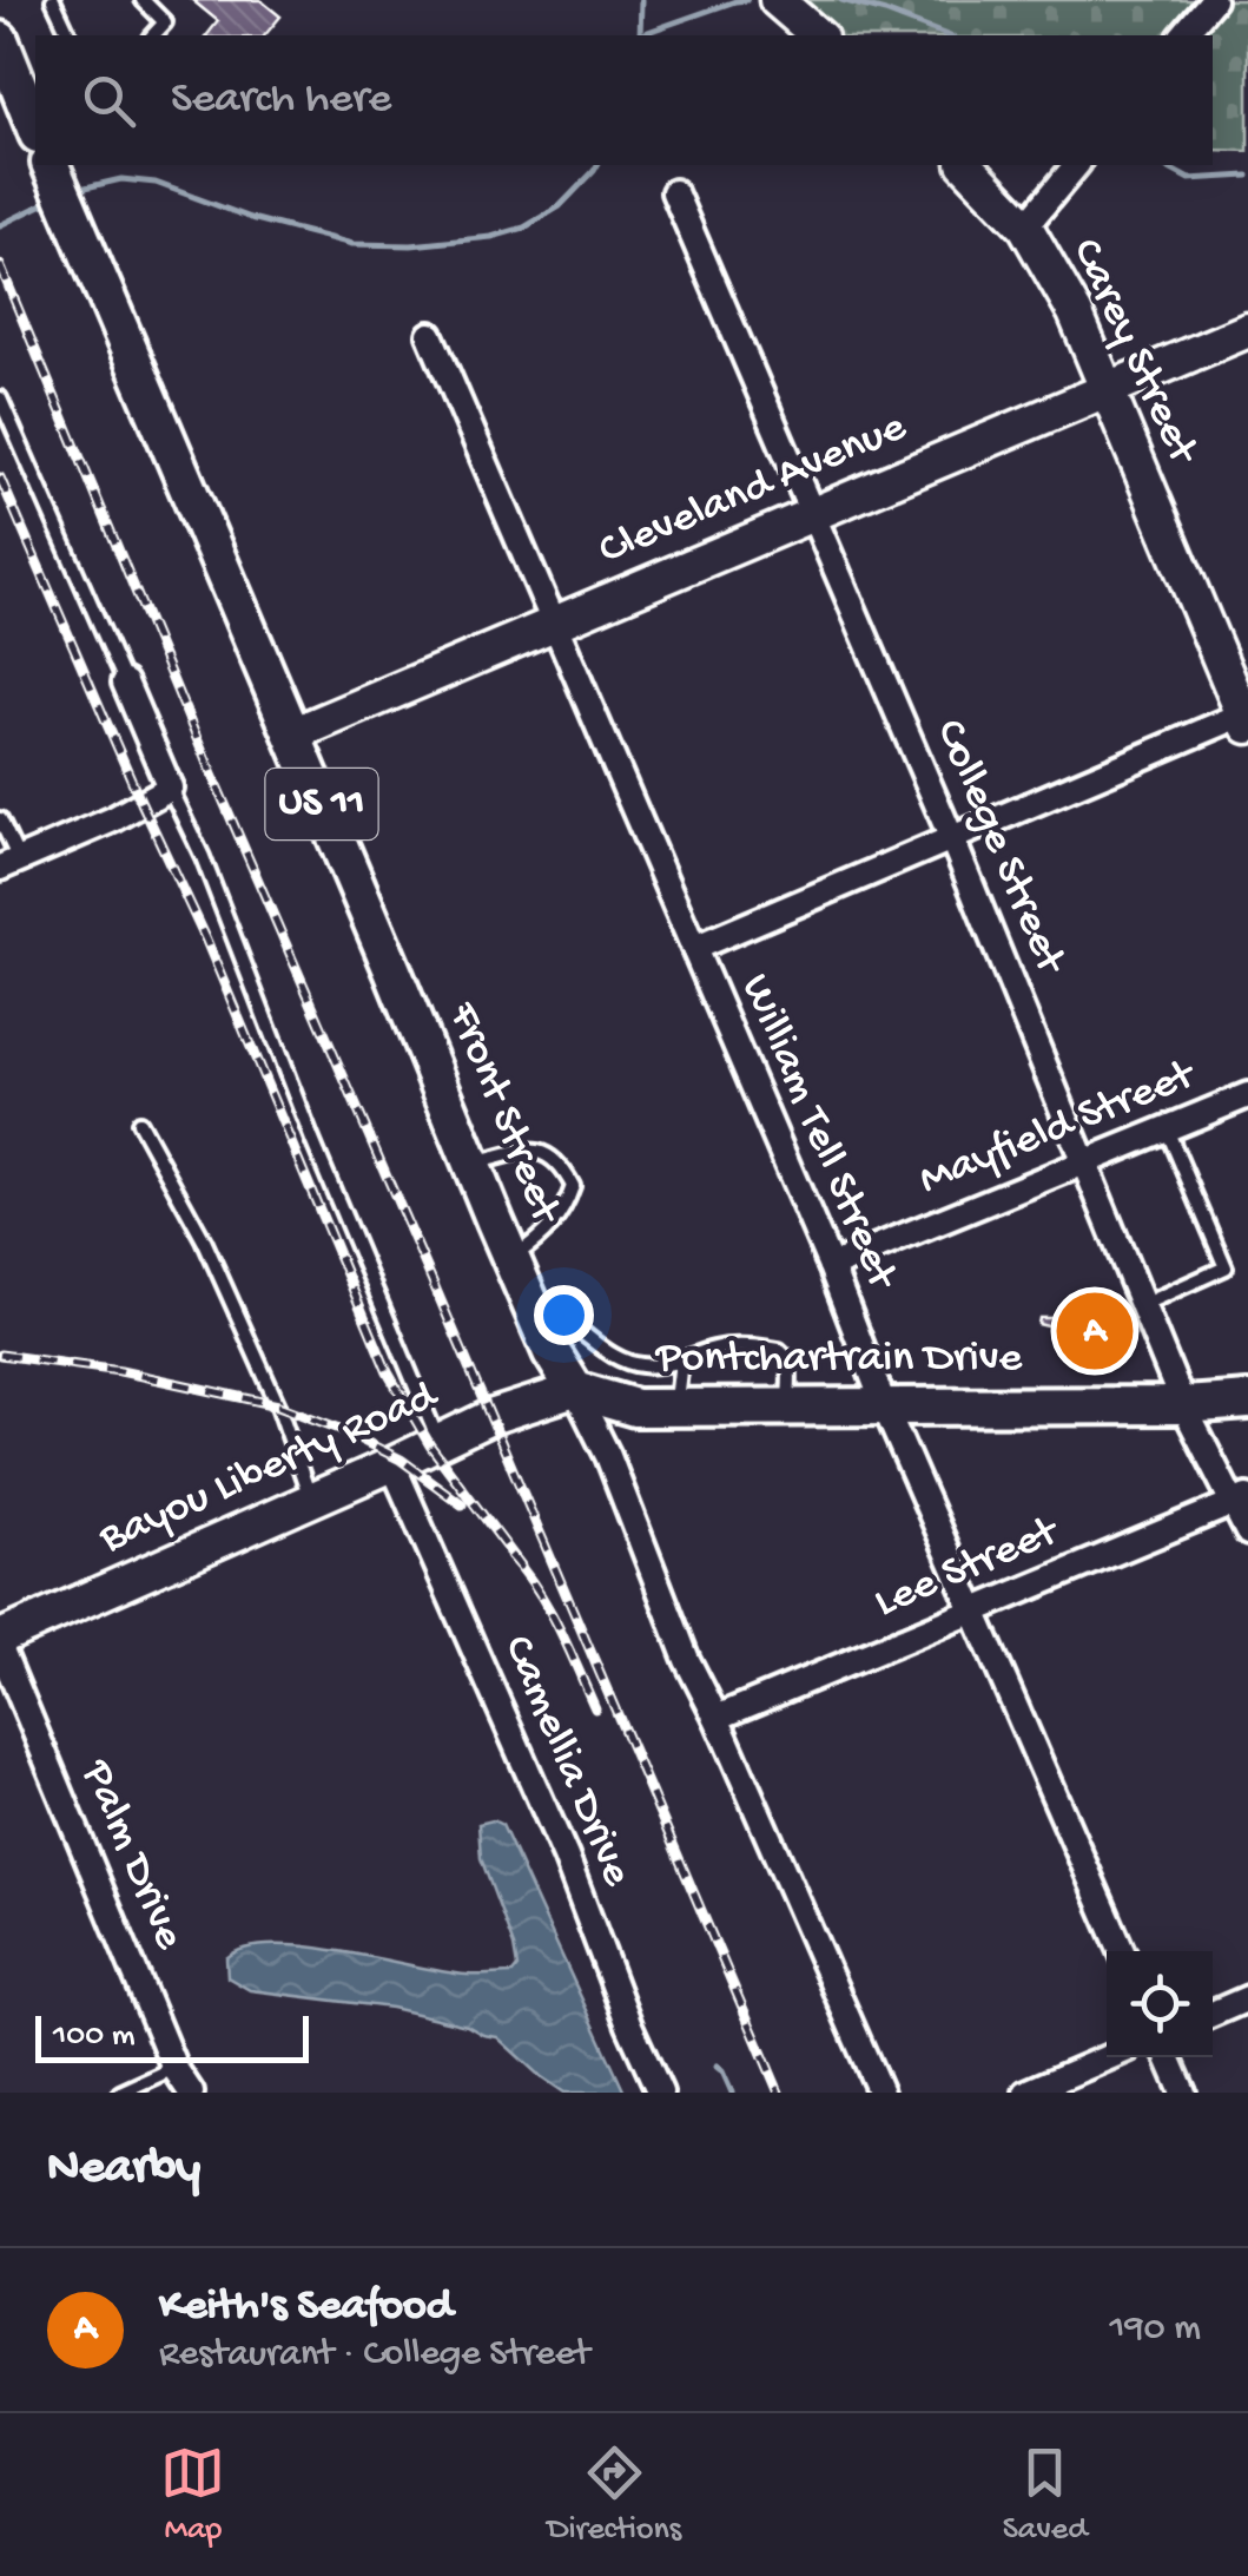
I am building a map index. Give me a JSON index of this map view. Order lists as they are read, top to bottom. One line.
{"streets":{"main road":["US 11","Front Street","Pontchartrain Drive"],"street":["Carey Street","Cleveland Avenue","College Street","Mayfield Street","William Tell Street","Bayou Liberty Road","Lee Street","Camellia Drive","Palm Drive"]},"crossings":[["Carey Street","Cleveland Avenue"],["Cleveland Avenue","College Street"],["Cleveland Avenue","Front Street"],["Cleveland Avenue","William Tell Street"],["College Street","Mayfield Street"],["College Street","Pontchartrain Drive"],["College Street","Lee Street"],["Front Street","Pontchartrain Drive"],["Front Street","Bayou Liberty Road"],["Front Street","Lee Street"],["Mayfield Street","William Tell Street"],["William Tell Street","Pontchartrain Drive"],["William Tell Street","Lee Street"],["Pontchartrain Drive","Bayou Liberty Road"],["Bayou Liberty Road","Camellia Drive"],["Bayou Liberty Road","Palm Drive"]],"scale_bar":"100 m","page":{"search":"Search here","pins":"A","scale":"100 m","heading":"Nearby","list":[{"mark":"A","name":"Keith's Seafood","note":"Restaurant · College Street","value":"190 m"}],"nav":["Map","Directions","Saved"]}}
